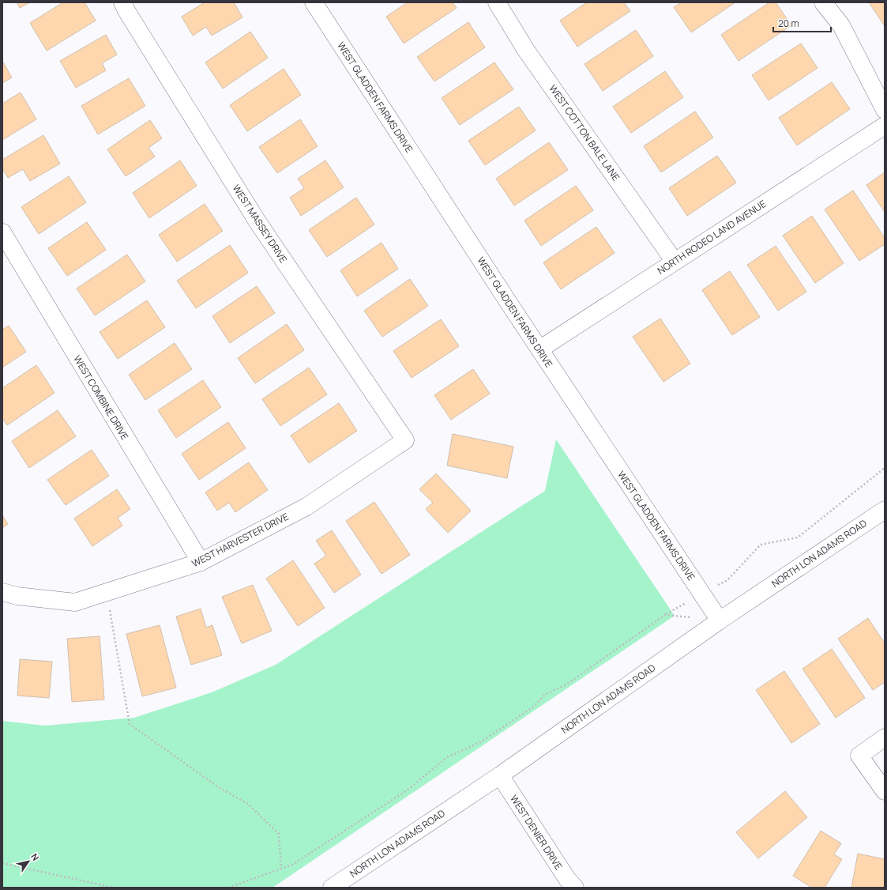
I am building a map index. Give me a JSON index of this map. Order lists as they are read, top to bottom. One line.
{"streets":{"street":["WEST GLADDEN FARMS DRIVE","WEST COTTON BALE LANE","WEST MASSEY DRIVE","NORTH RODEO LAND AVENUE","WEST COMBINE DRIVE","WEST HARVESTER DRIVE","NORTH LON ADAMS ROAD","WEST DENIER DRIVE"]},"crossings":[["WEST GLADDEN FARMS DRIVE","NORTH RODEO LAND AVENUE"],["WEST GLADDEN FARMS DRIVE","NORTH LON ADAMS ROAD"],["WEST COTTON BALE LANE","NORTH RODEO LAND AVENUE"],["WEST MASSEY DRIVE","WEST HARVESTER DRIVE"],["WEST COMBINE DRIVE","WEST HARVESTER DRIVE"],["NORTH LON ADAMS ROAD","WEST DENIER DRIVE"]],"scale_bar":"20 m","north":"top right"}
